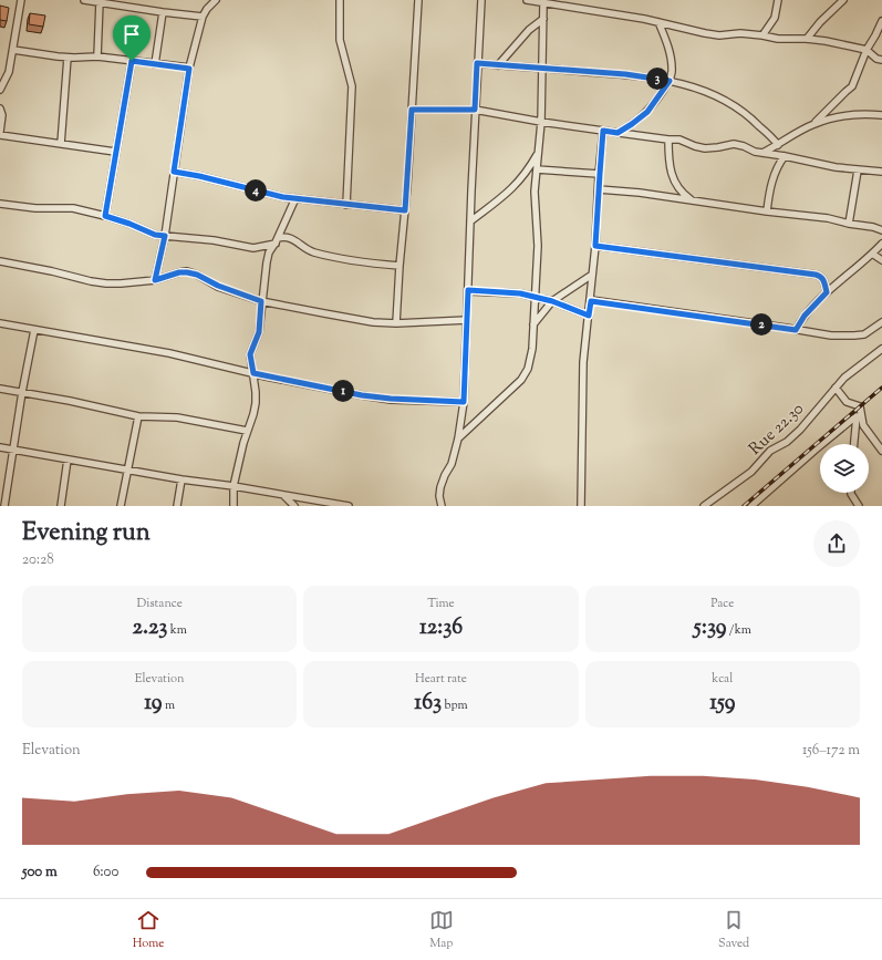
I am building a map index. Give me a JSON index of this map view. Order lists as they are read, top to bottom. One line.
{"streets":{"street":["Rue 22.30"]},"page":{"pins":["3","4","2","1"],"heading":["Evening run","20:28"],"stats":[["Distance","2.23 km"],["Time","12:36"],["Pace","5:39 /km"],["Elevation","19 m"],["Heart rate","163 bpm"],["kcal","159"]],"chart":["Elevation","156–172 m"],"list":[{"name":"500 m","note":"6:00"}],"tabs":["Home","Map","Saved"]}}
